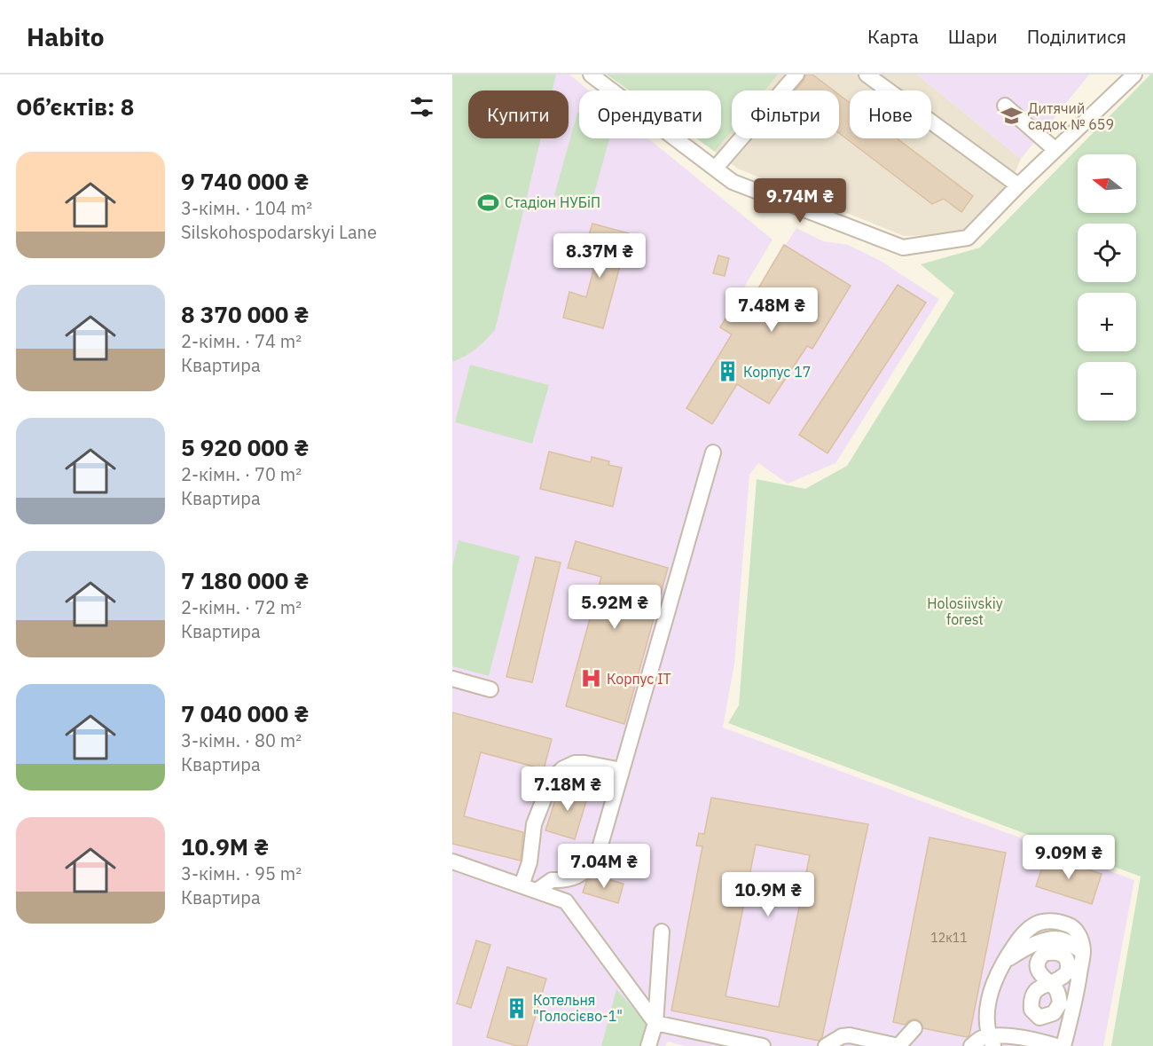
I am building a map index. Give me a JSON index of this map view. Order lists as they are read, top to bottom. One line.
{"parks":["Holosiivskiy forest"],"places":{"school or university":["Дитячий садок № 659"],"sports":["Стадіон НУБіП"],"building":["Корпус 17","Котельня \"Голосієво-1\""],"hospital":["Корпус ІТ"]},"house_numbers":["12к11"],"north":"left","page":{"header":"Habito","nav":["Карта","Шари","Поділитися"],"heading":"Об’єктів: 8","chip":["Купити","Орендувати","Фільтри","Нове"],"list":[{"name":"9 740 000 ₴","note":"3-кімн. · 104 m² · Silskohospodarskyi Lane"},{"name":"8 370 000 ₴","note":"2-кімн. · 74 m² · Квартира"},{"name":"5 920 000 ₴","note":"2-кімн. · 70 m² · Квартира"},{"name":"7 180 000 ₴","note":"2-кімн. · 72 m² · Квартира"},{"name":"7 040 000 ₴","note":"3-кімн. · 80 m² · Квартира"},{"name":"10.9M ₴","note":"3-кімн. · 95 m² · Квартира"}],"map_buttons":["+","−"],"price":["9.74M ₴","8.37M ₴","7.48M ₴","5.92M ₴","7.18M ₴","9.09M ₴","7.04M ₴","10.9M ₴"]}}
